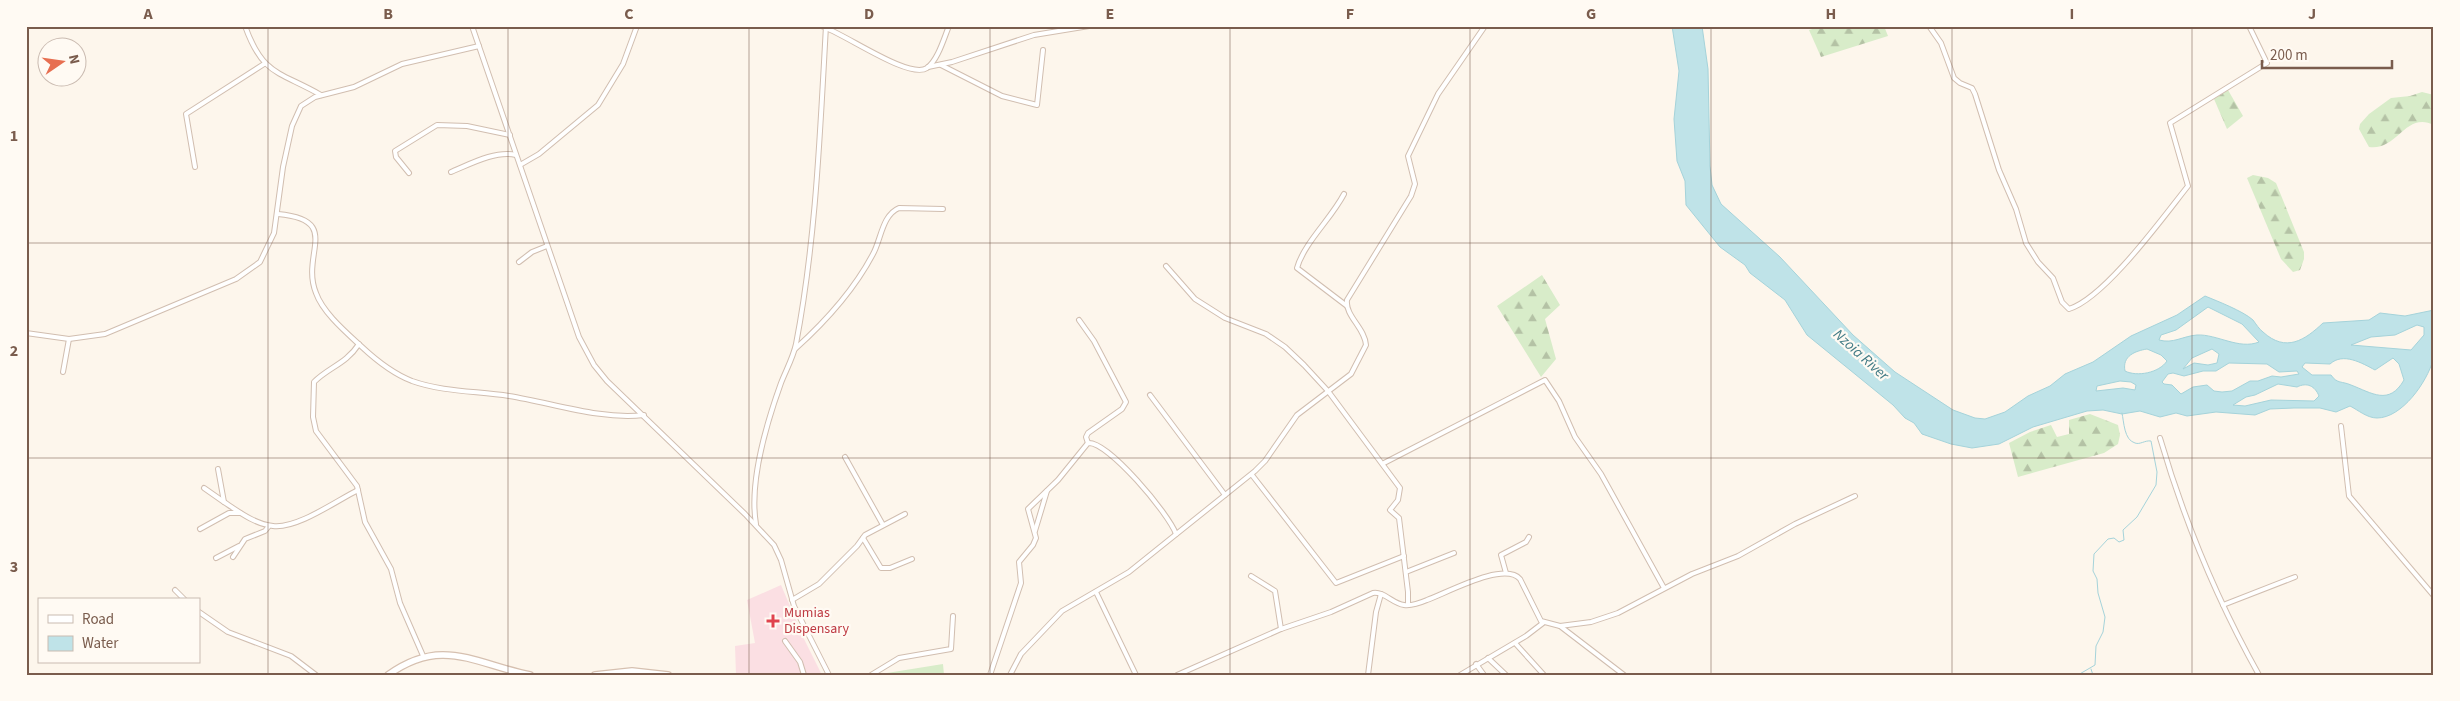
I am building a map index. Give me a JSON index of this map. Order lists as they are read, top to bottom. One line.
{"water":["Nzoia River"],"places":{"health":["Mumias Dispensary"]},"legend":["Road","Water"],"scale_bar":"200 m","north":"right","grid":{"columns":["A","B","C","D","E","F","G","H","I","J"],"rows":["1","2","3"]}}
